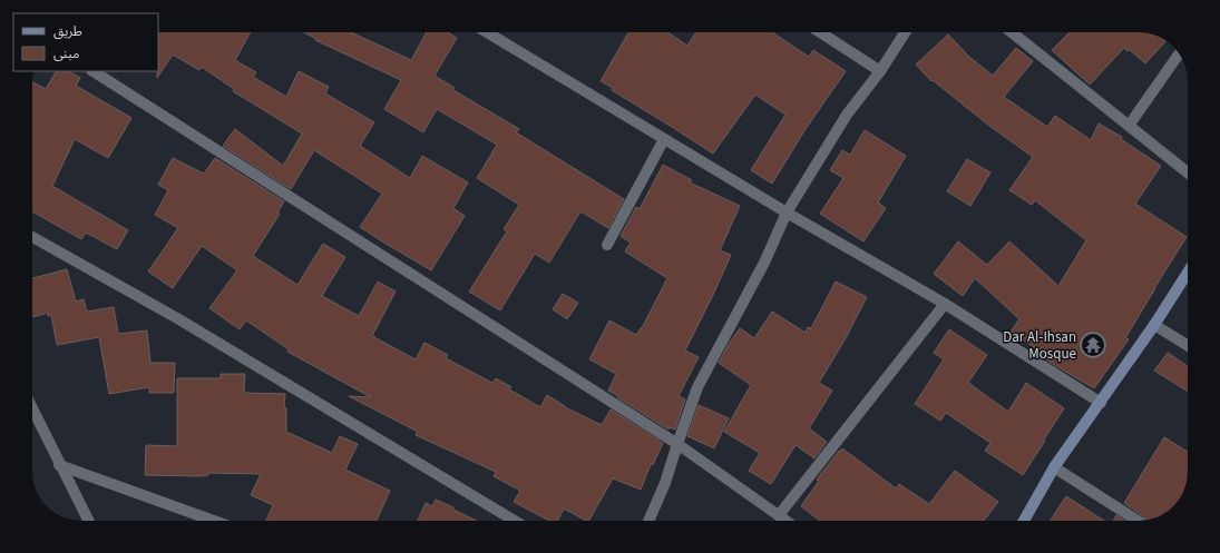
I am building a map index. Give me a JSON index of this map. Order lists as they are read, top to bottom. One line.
{"places":{"temple":["Dar Al-Ihsan Mosque"]},"legend":["طريق","مبنى"]}
